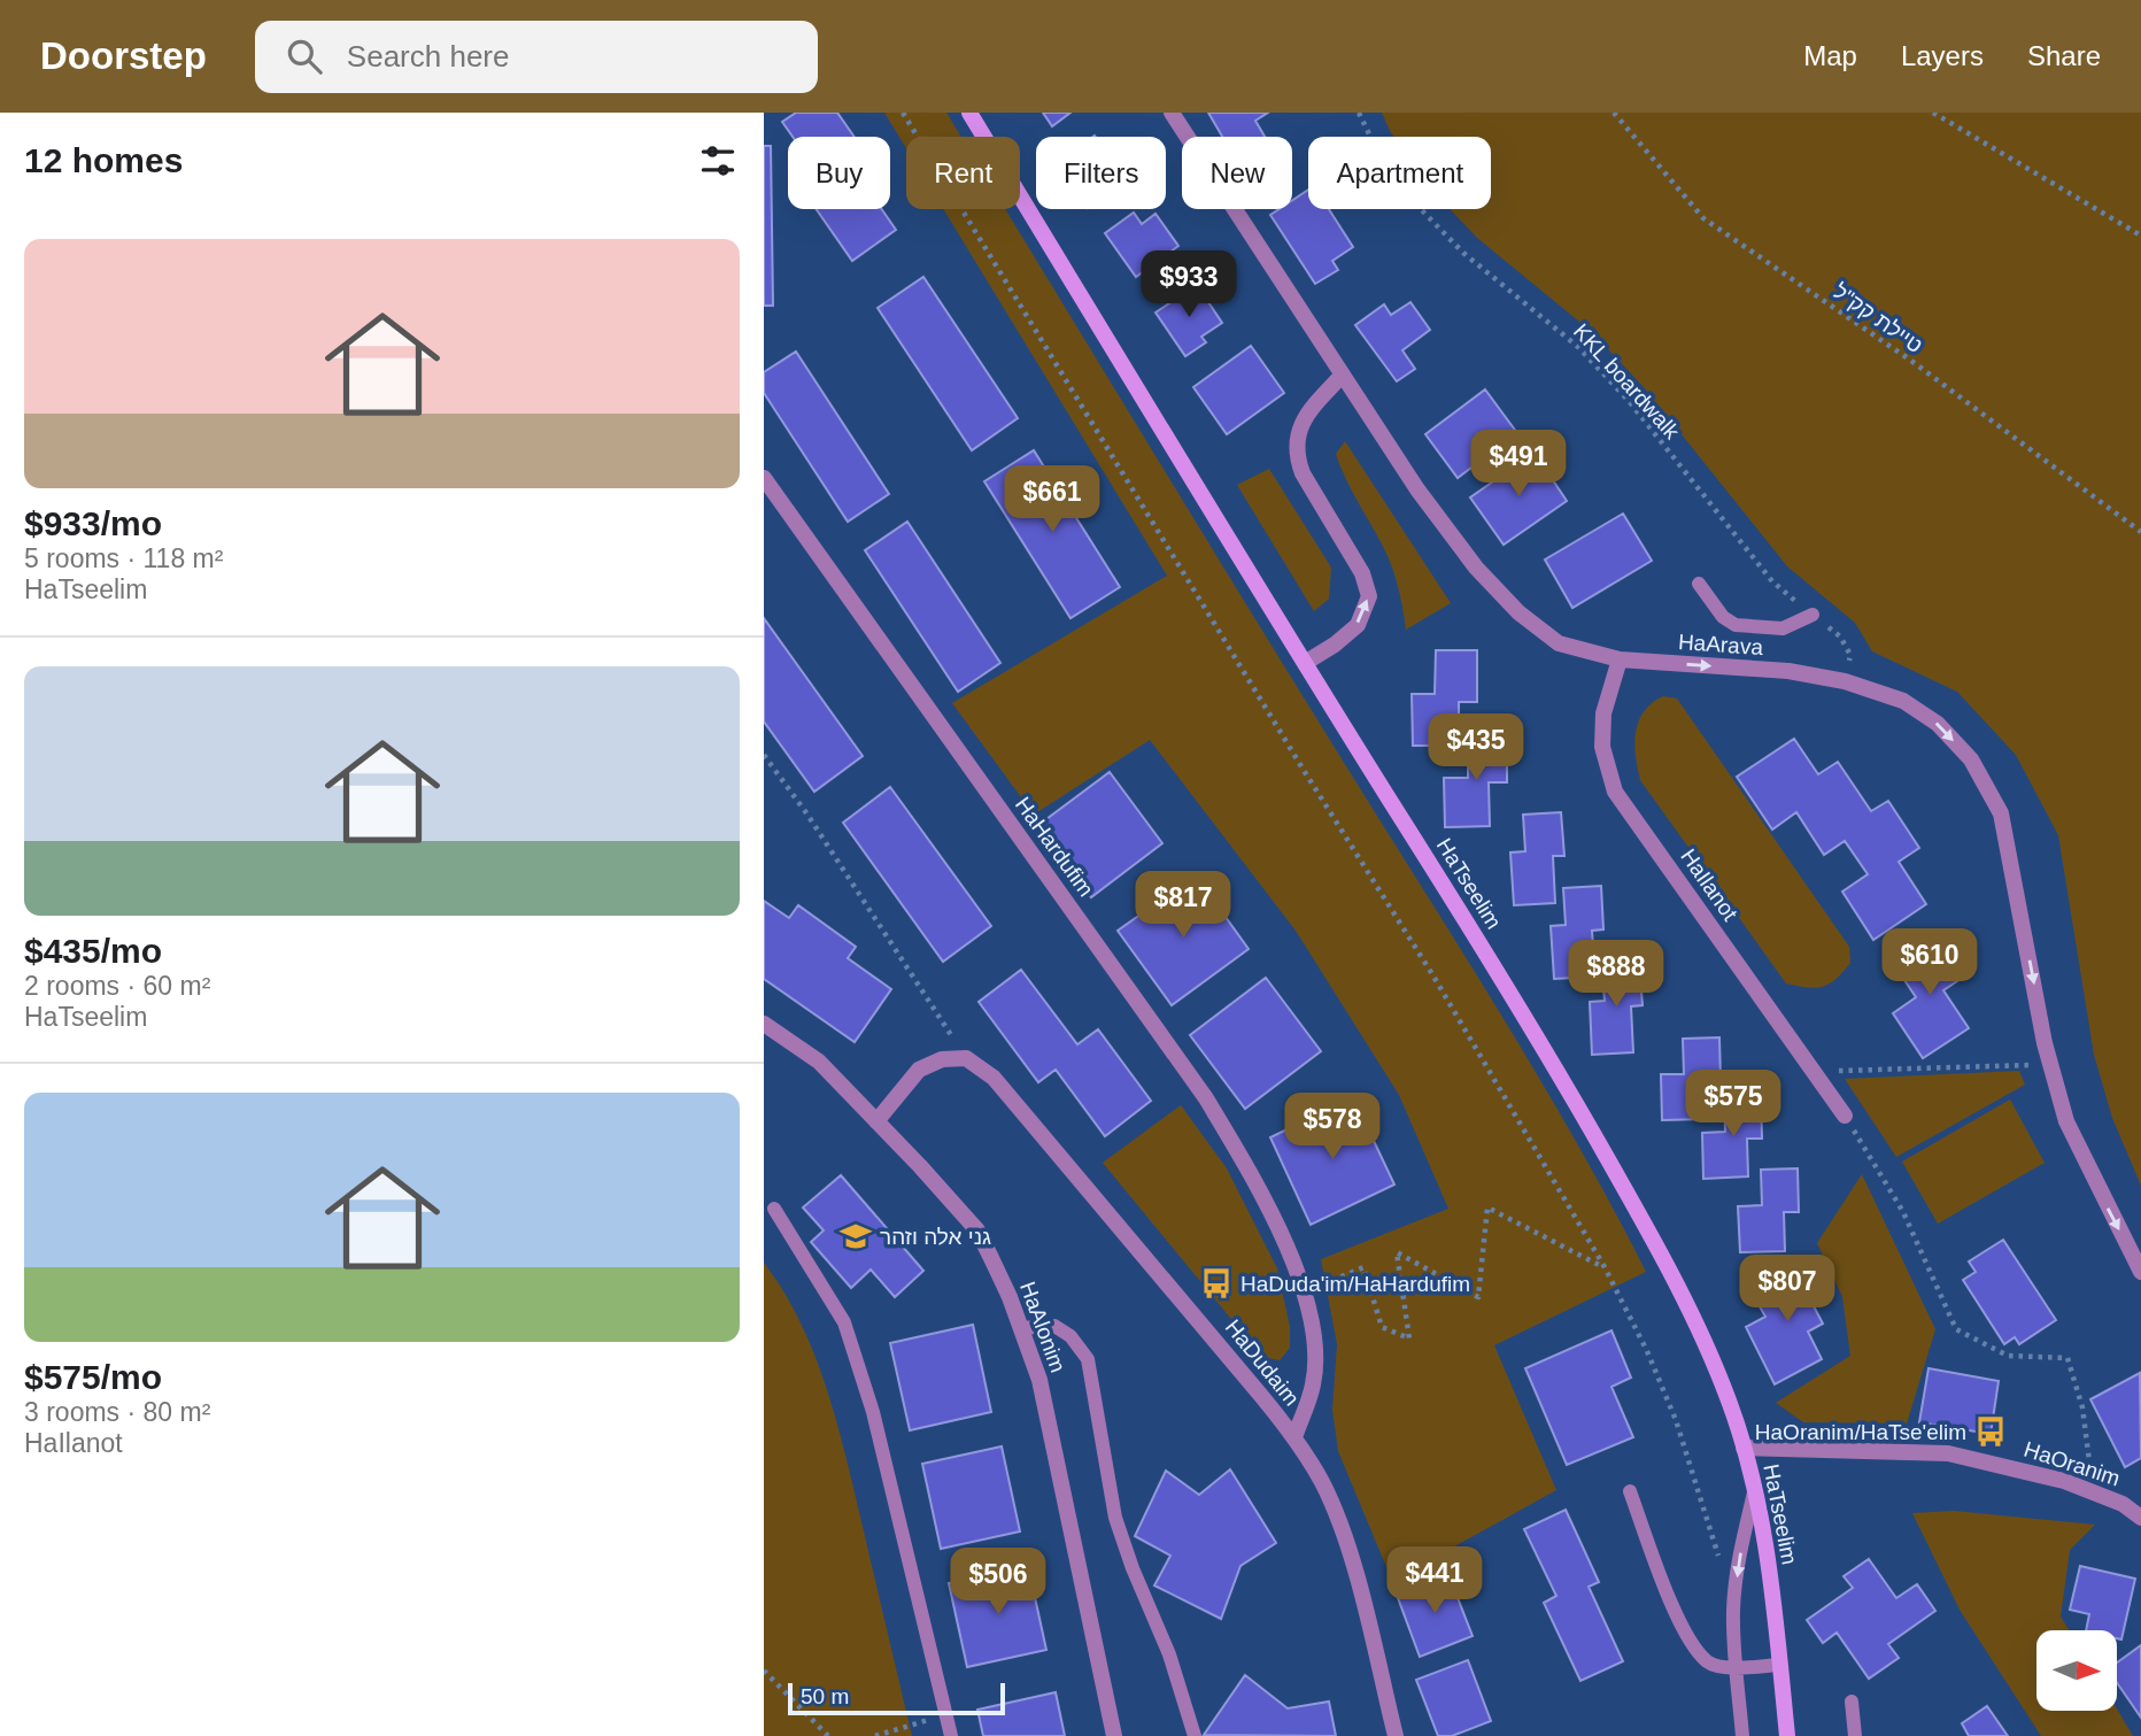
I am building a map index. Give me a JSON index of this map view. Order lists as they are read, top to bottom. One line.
{"streets":{"street":["HaArava","HaHardufim","HaTseelim","HaIlanot","HaAlonim","HaDudaim","HaOranim"],"path":["טיילת קק\"ל","KKL boardwalk"]},"crossings":[["KKL boardwalk","HaArava"],["HaArava","HaIlanot"],["HaHardufim","HaDudaim"],["HaTseelim","HaOranim"]],"one_way":["HaArava"],"places":{"school or university":["גני אלה וזהר"],"bus stop":["HaDuda'im/HaHardufim","HaOranim/HaTse'elim"]},"scale_bar":"50 m","north":"right","page":{"header":"Doorstep","search":"Search here","nav":["Map","Layers","Share"],"heading":"12 homes","chip":["Buy","Rent","Filters","New","Apartment"],"list":[{"name":"$933/mo","note":"5 rooms · 118 m² · HaTseelim"},{"name":"$435/mo","note":"2 rooms · 60 m² · HaTseelim"},{"name":"$575/mo","note":"3 rooms · 80 m² · HaIlanot"}],"price":["$933","$491","$661","$435","$817","$610","$888","$575","$578","$807","$441","$506"],"scale":"50 m"}}
